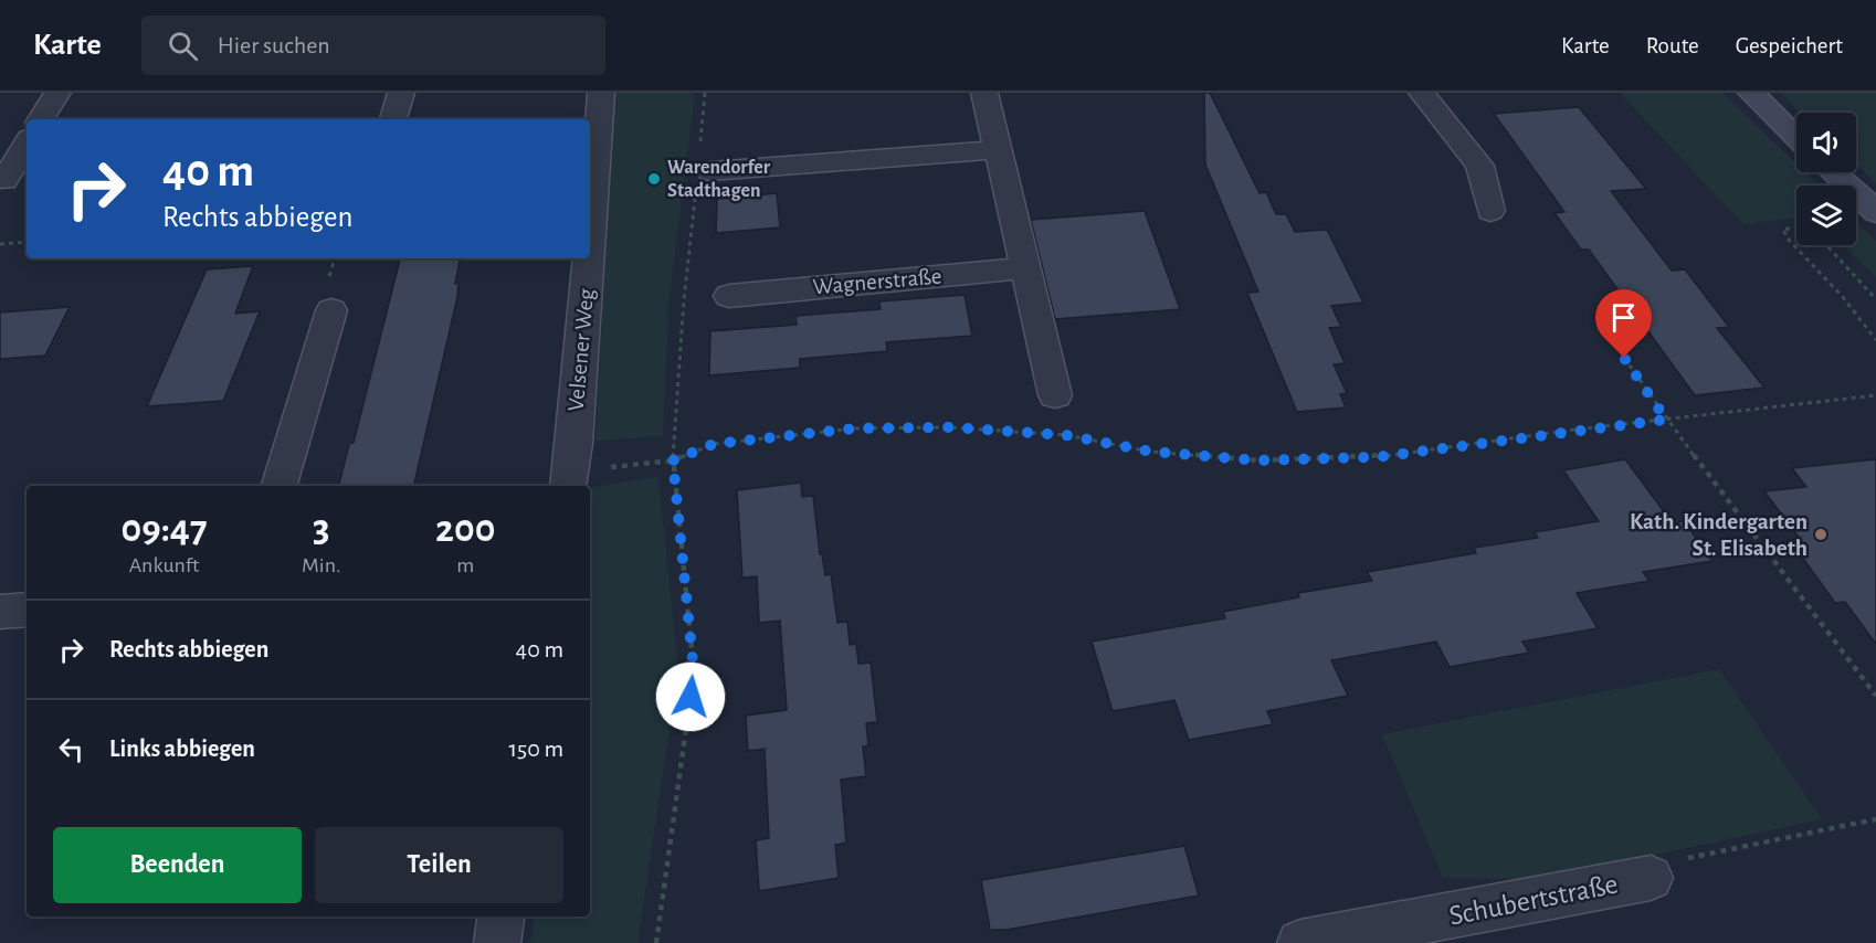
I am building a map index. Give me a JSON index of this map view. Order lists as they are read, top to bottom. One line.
{"streets":{"street":["Wagnerstraße","Velsener Weg","Schubertstraße"]},"places":["Warendorfer Stadthagen","Kath. Kindergarten St. Elisabeth"],"page":{"header":"Karte","search":"Hier suchen","nav":["Karte","Route","Gespeichert"],"turn":["40 m","Rechts abbiegen"],"eta":["09:47","Ankunft","3","Min.","200","m"],"list":[{"name":"Rechts abbiegen","value":"40 m"},{"name":"Links abbiegen","value":"150 m"}],"buttons":["Beenden","Teilen"]}}
